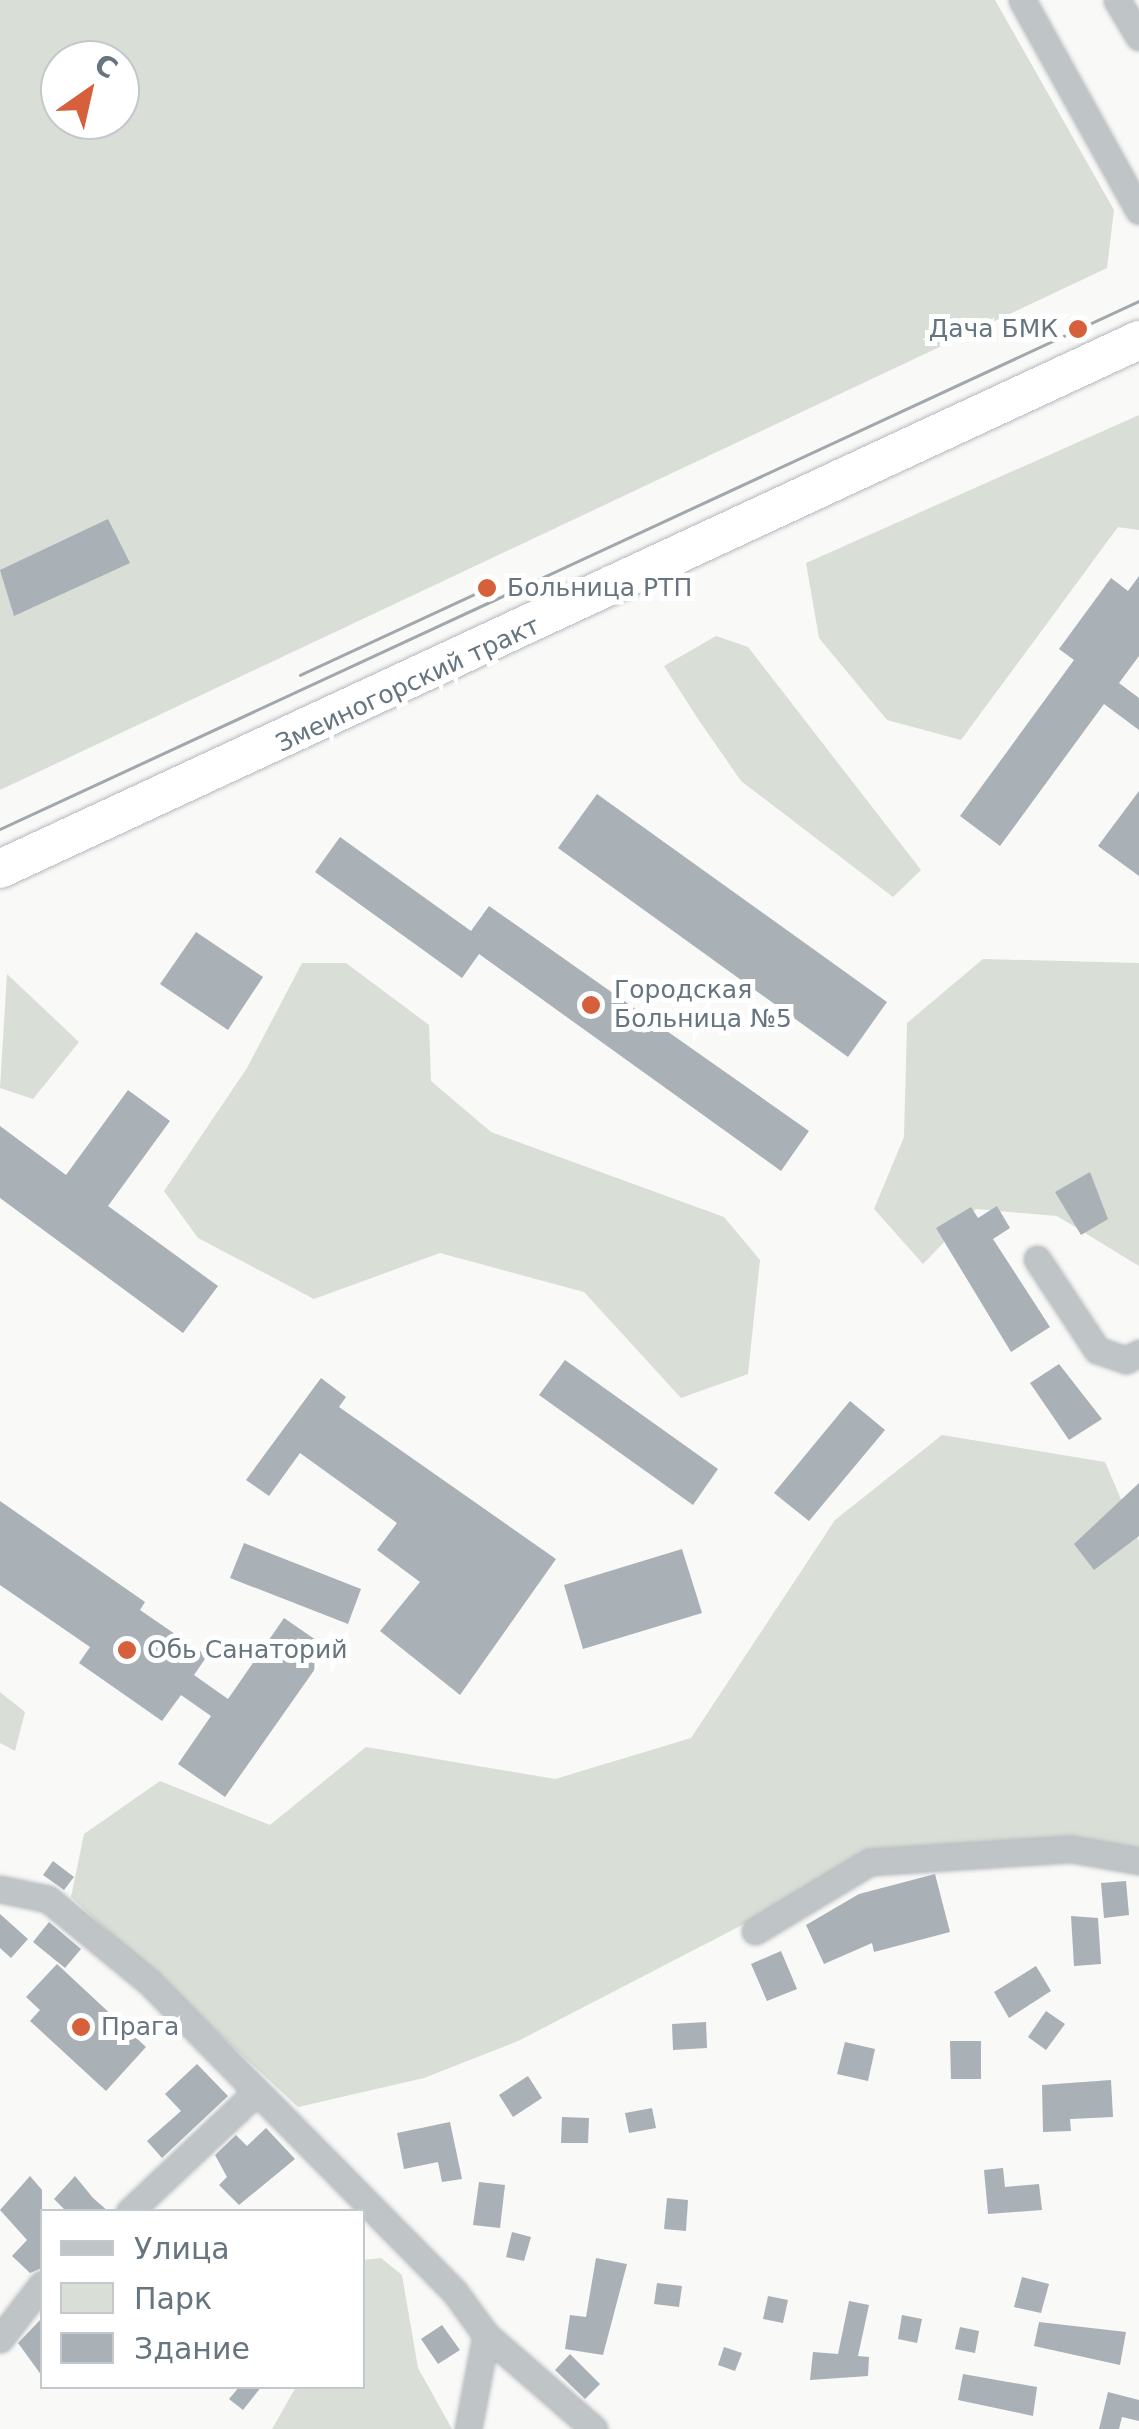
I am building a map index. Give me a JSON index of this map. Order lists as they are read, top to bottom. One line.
{"streets":{"highway":["Змеиногорский тракт"]},"places":["Дача БМК","Больница РТП","Городская Больница №5","Обь Санаторий","Прага"],"legend":["Улица","Парк","Здание"],"north":"top right"}
